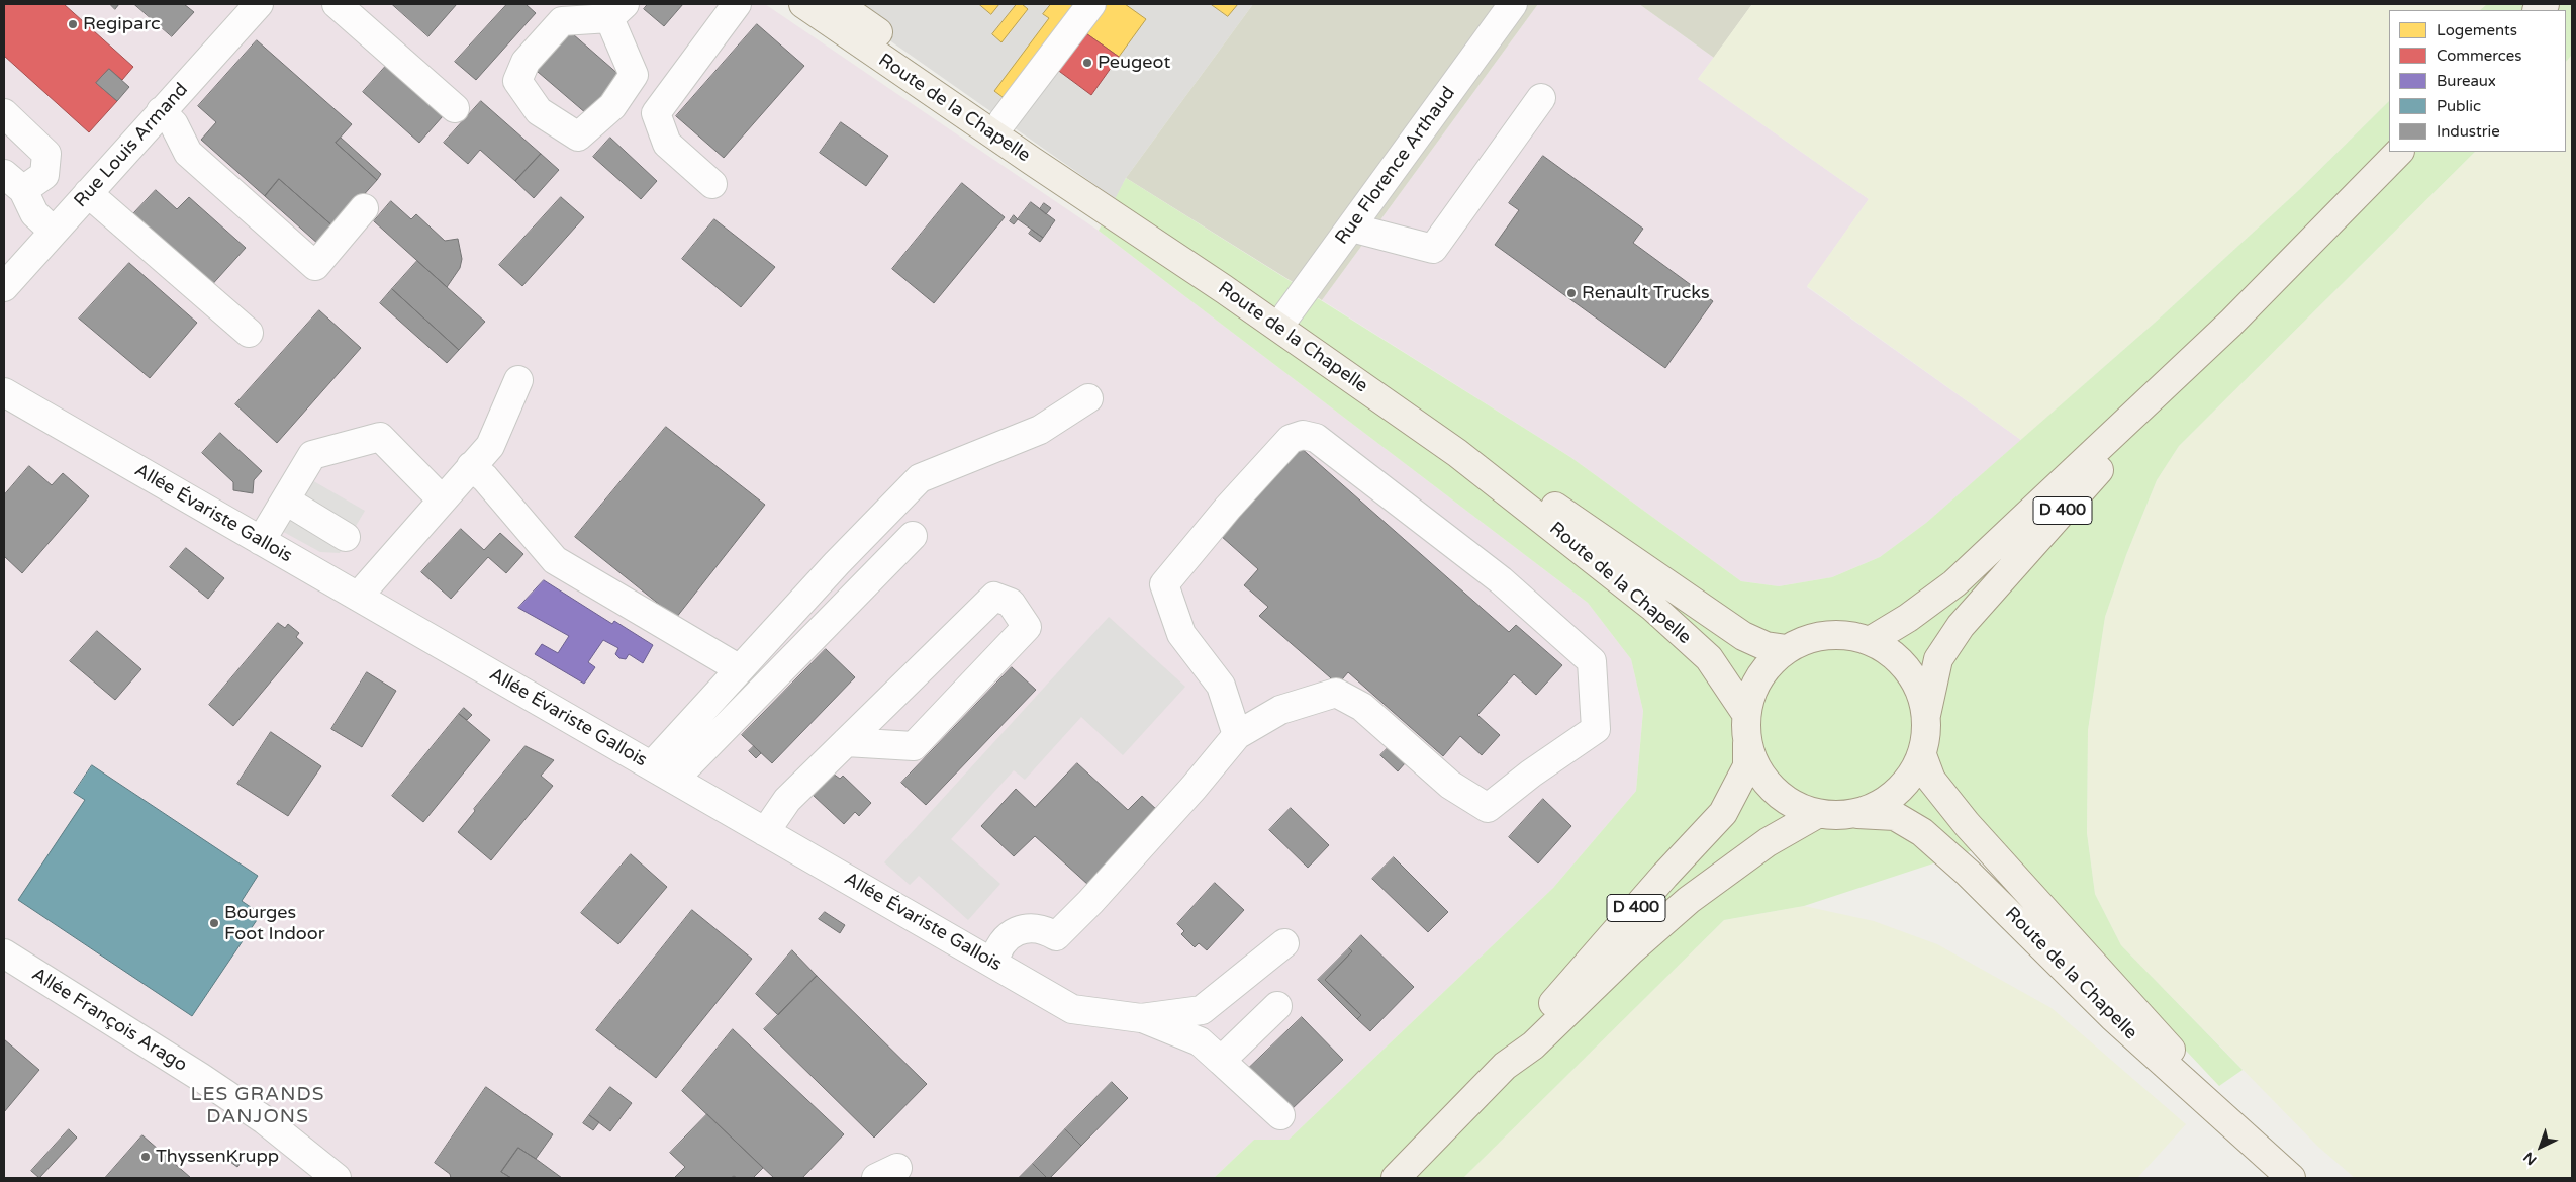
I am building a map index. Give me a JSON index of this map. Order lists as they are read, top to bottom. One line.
{"streets":{"main road":["Route de la Chapelle","D 400"],"street":["Rue Louis Armand","Rue Florence Arthaud","Allée Évariste Gallois","Allée François Arago"]},"crossings":[["Route de la Chapelle","Rue Florence Arthaud"],["Route de la Chapelle","D 400"]],"districts":["LES GRANDS DANJONS"],"places":["Regiparc","Peugeot","Renault Trucks","Bourges Foot Indoor","ThyssenKrupp"],"legend":["Logements","Commerces","Bureaux","Public","Industrie"],"north":"bottom left"}
